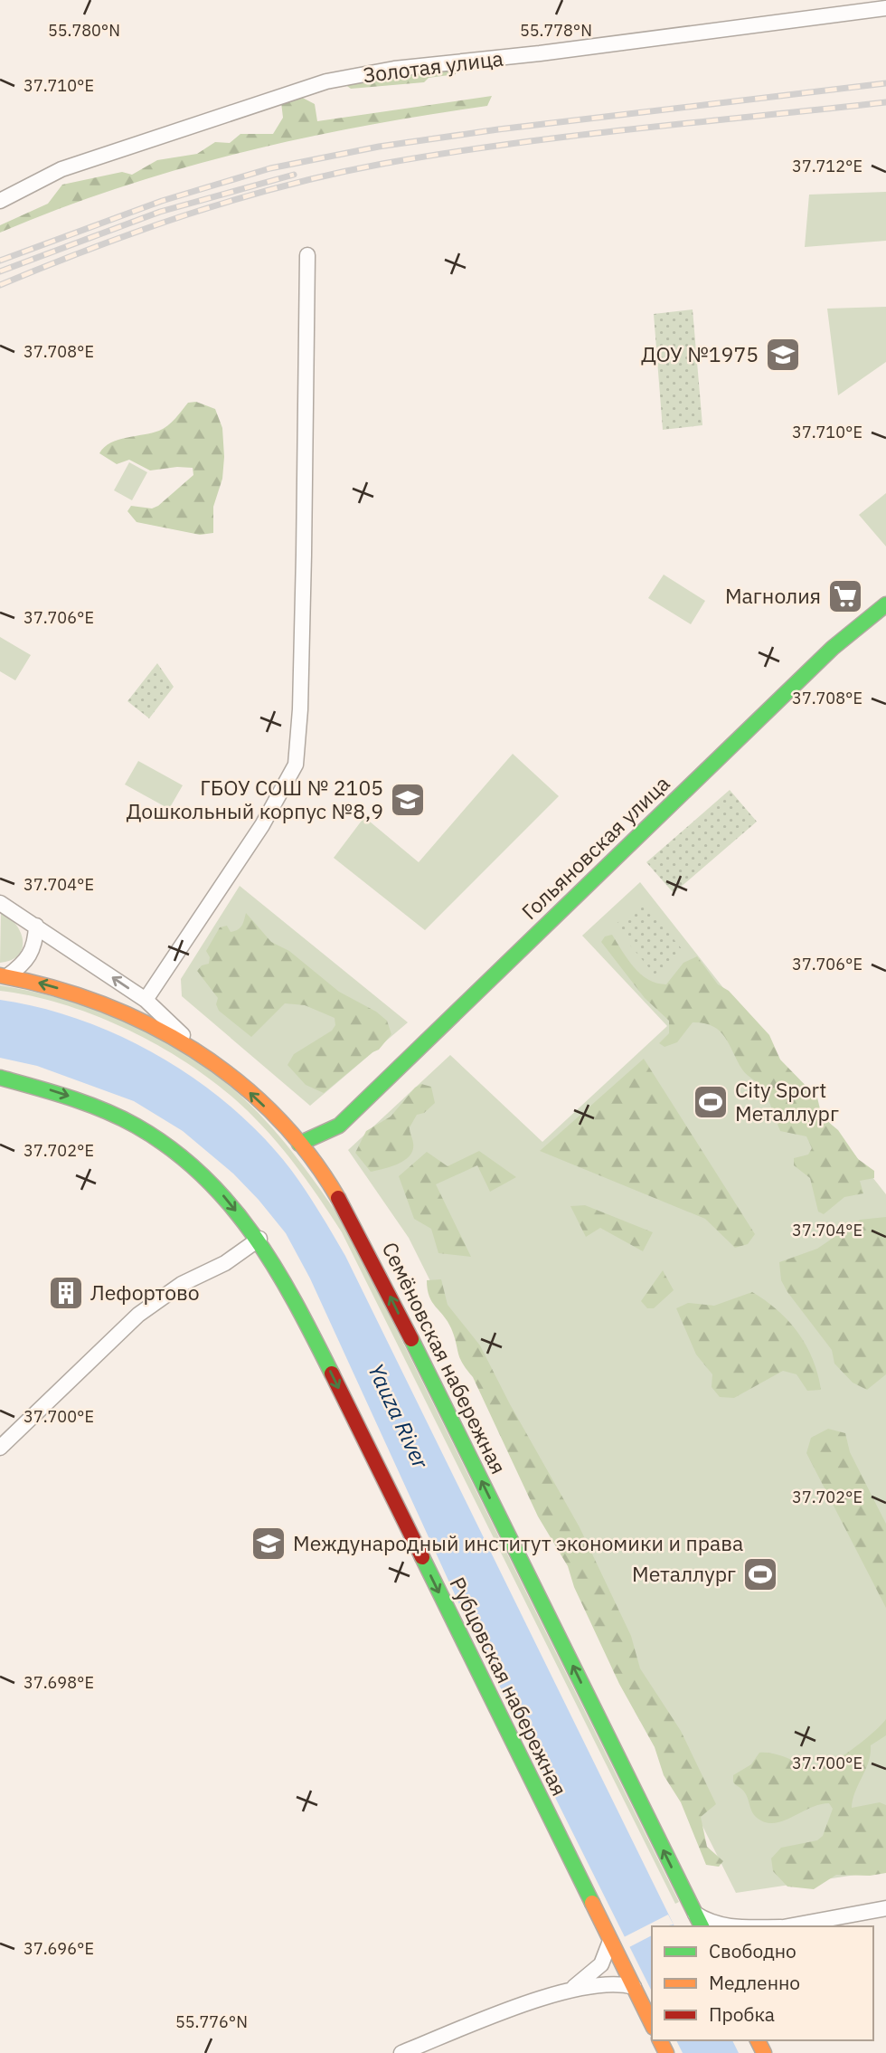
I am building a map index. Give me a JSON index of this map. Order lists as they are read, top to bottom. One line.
{"streets":{"main road":["Гольяновская улица","Семёновская набережная","Рубцовская набережная"],"street":["Золотая улица"]},"crossings":[["Гольяновская улица","Семёновская набережная"]],"one_way":["Семёновская набережная","Рубцовская набережная"],"water":["Yauza River"],"places":{"school or university":["ДОУ №1975","ГБОУ СОШ № 2105 Дошкольный корпус №8,9","Международный институт экономики и права"],"supermarket":["Магнолия"],"sports":["City Sport Металлург","Металлург"],"building":["Лефортово"]},"legend":["Свободно","Медленно","Пробка"],"coordinates":["55.780°N","55.778°N","37.710°E","37.712°E","37.708°E","37.706°E","37.704°E","37.702°E","37.700°E","37.698°E","37.696°E","55.776°N"]}
